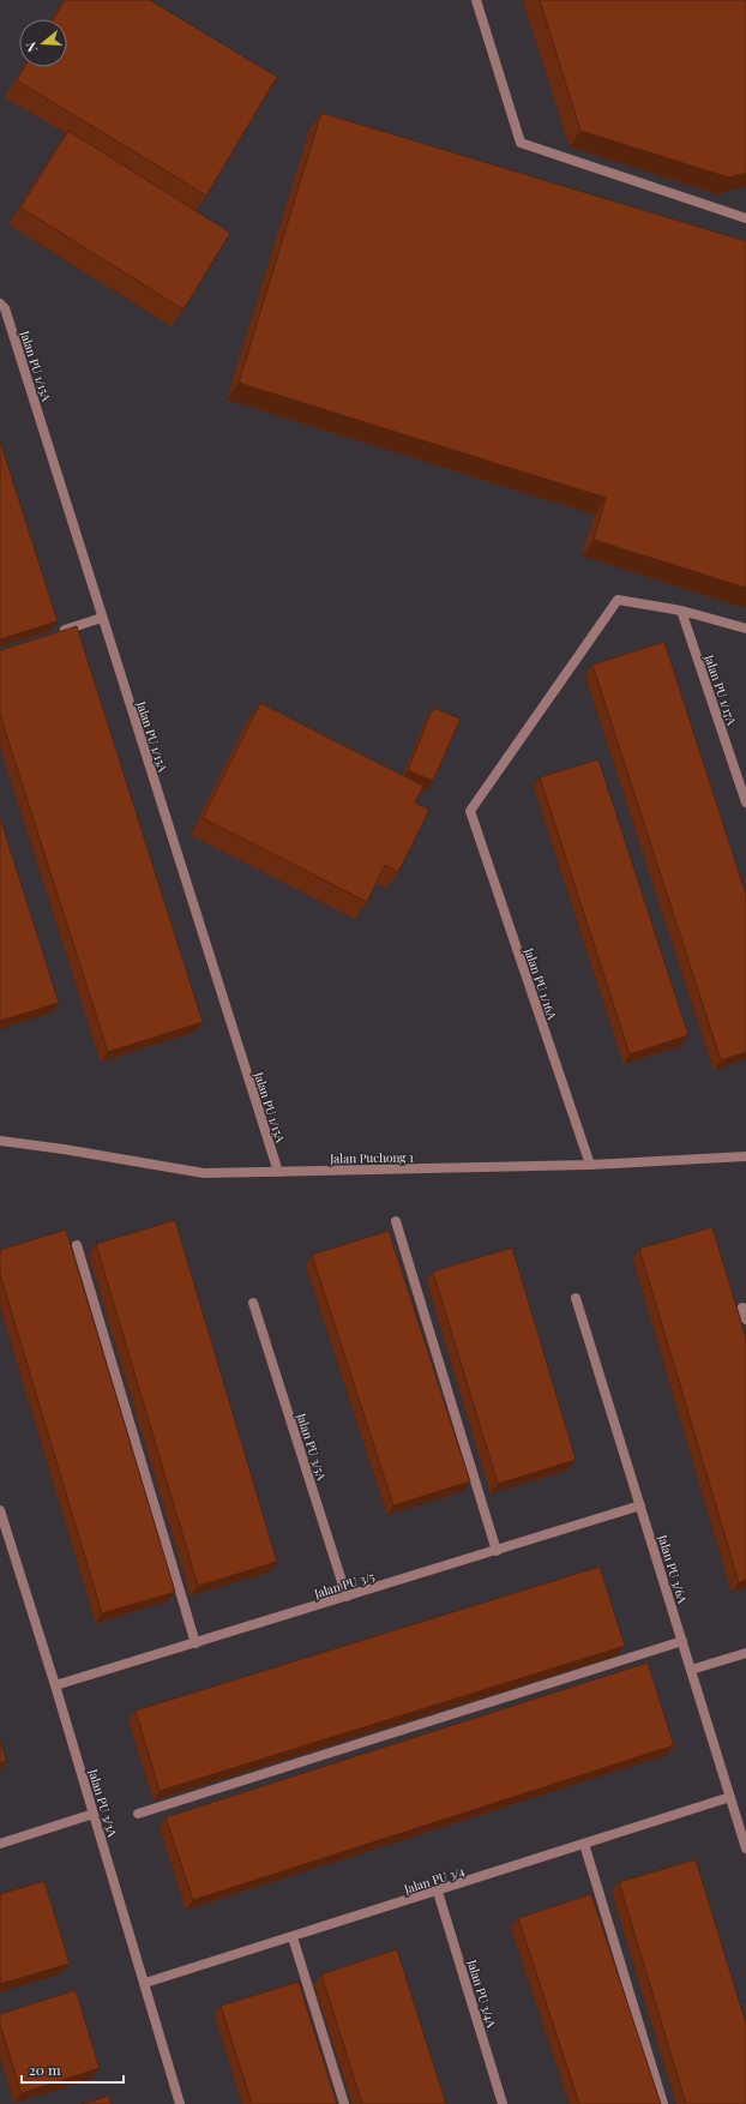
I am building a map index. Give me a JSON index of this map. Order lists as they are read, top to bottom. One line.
{"streets":{"street":["Jalan PU 1/15A","Jalan PU 1/17A","Jalan PU 1/16A","Jalan Puchong 1","Jalan PU 3/5A","Jalan PU 3/6A","Jalan PU 3/5","Jalan PU 3/3A","Jalan PU 3/4","Jalan PU 3/4A"]},"crossings":[["Jalan PU 1/15A","Jalan Puchong 1"],["Jalan PU 1/17A","Jalan PU 1/16A"],["Jalan PU 1/16A","Jalan Puchong 1"],["Jalan PU 3/5A","Jalan PU 3/5"],["Jalan PU 3/6A","Jalan PU 3/5"],["Jalan PU 3/6A","Jalan PU 3/4"],["Jalan PU 3/5","Jalan PU 3/3A"],["Jalan PU 3/3A","Jalan PU 3/4"],["Jalan PU 3/4","Jalan PU 3/4A"]],"scale_bar":"20 m","north":"left"}
